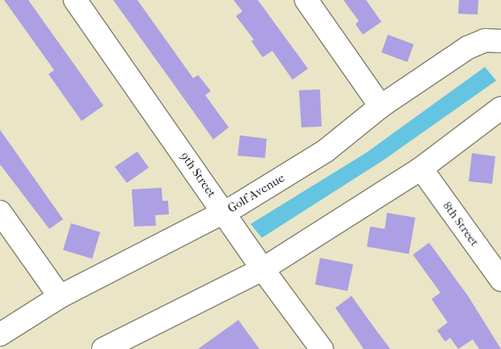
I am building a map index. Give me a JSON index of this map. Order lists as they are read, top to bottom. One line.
{"streets":{"street":["9th Street","Golf Avenue","8th Street"]},"crossings":[["9th Street","Golf Avenue"]]}
